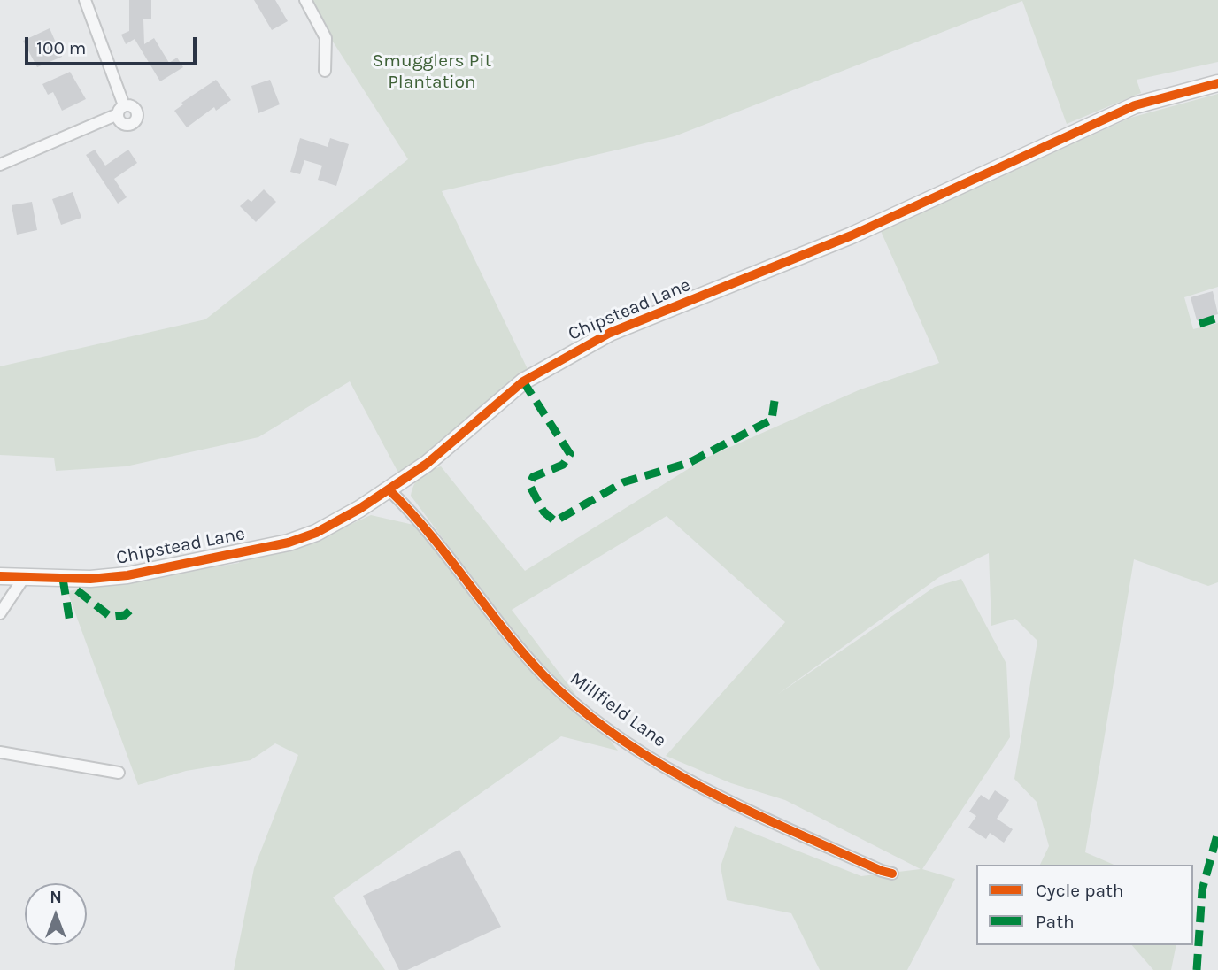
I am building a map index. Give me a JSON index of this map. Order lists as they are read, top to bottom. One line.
{"streets":{"street":["Chipstead Lane","Millfield Lane"]},"crossings":[["Chipstead Lane","Millfield Lane"]],"parks":["Smugglers Pit Plantation"],"legend":["Cycle path","Path"],"scale_bar":"100 m","north":"top"}
